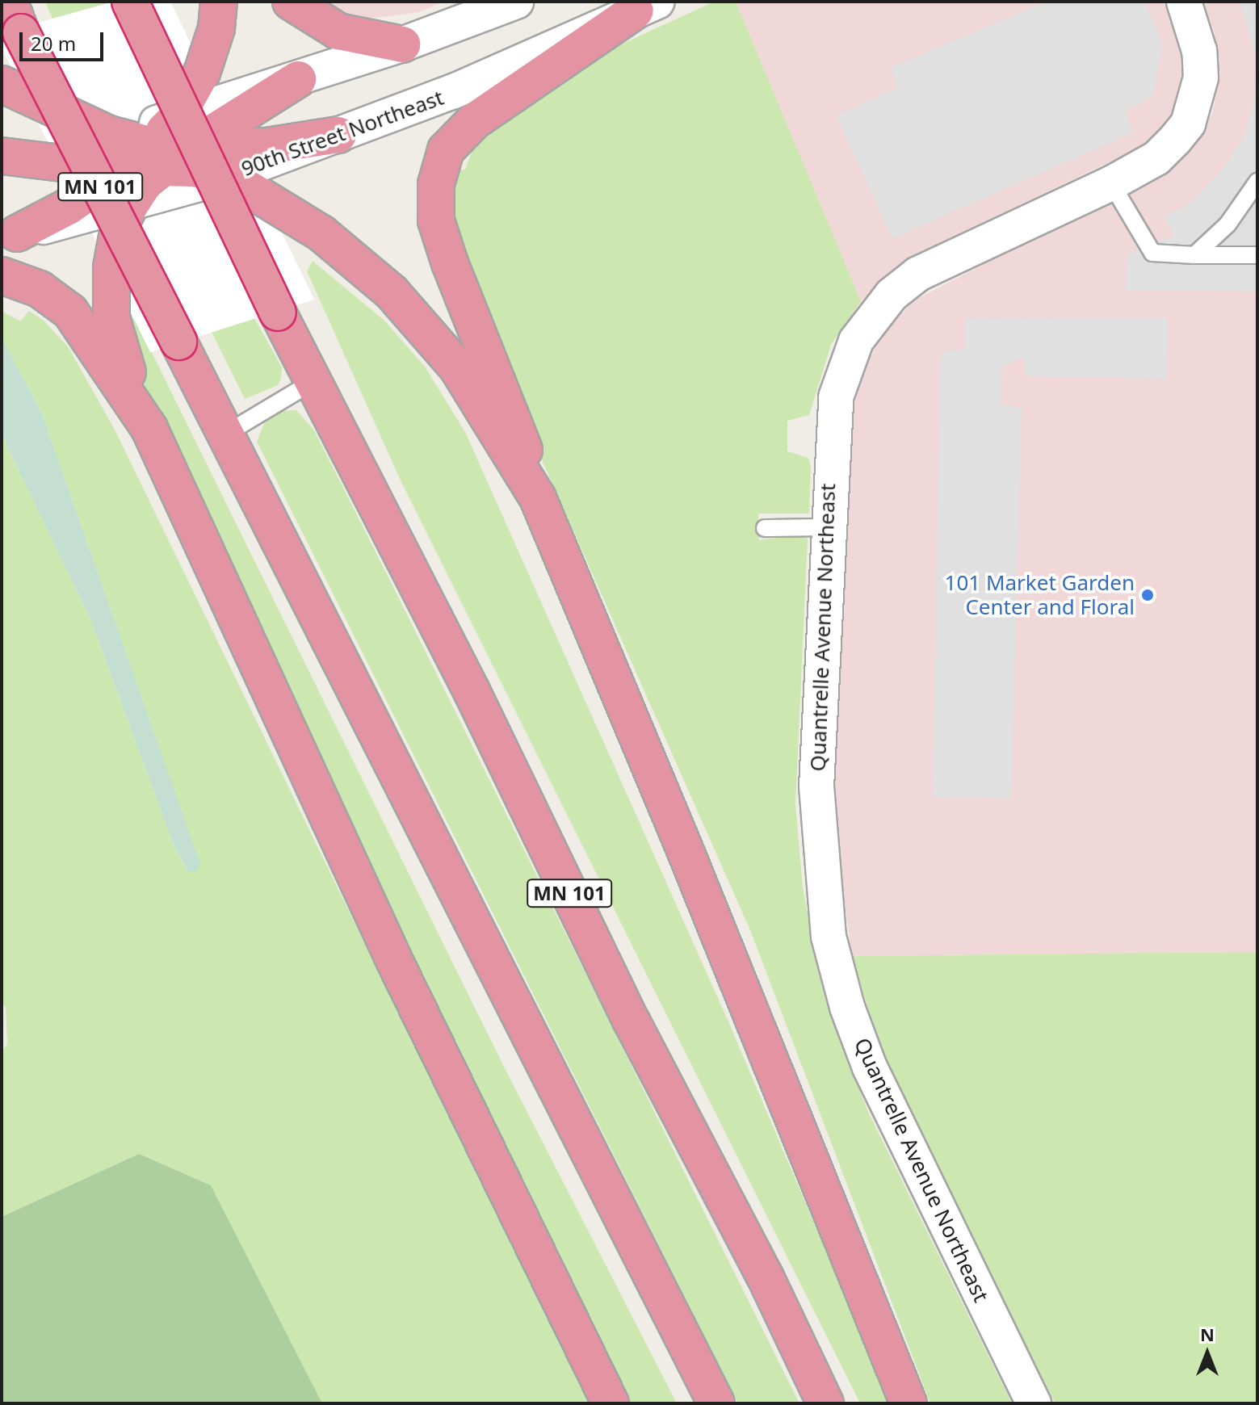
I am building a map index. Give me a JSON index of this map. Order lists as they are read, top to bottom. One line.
{"streets":{"highway":["MN 101"],"street":["90th Street Northeast","Quantrelle Avenue Northeast"]},"places":["101 Market Garden Center and Floral"],"scale_bar":"20 m","north":"top"}
